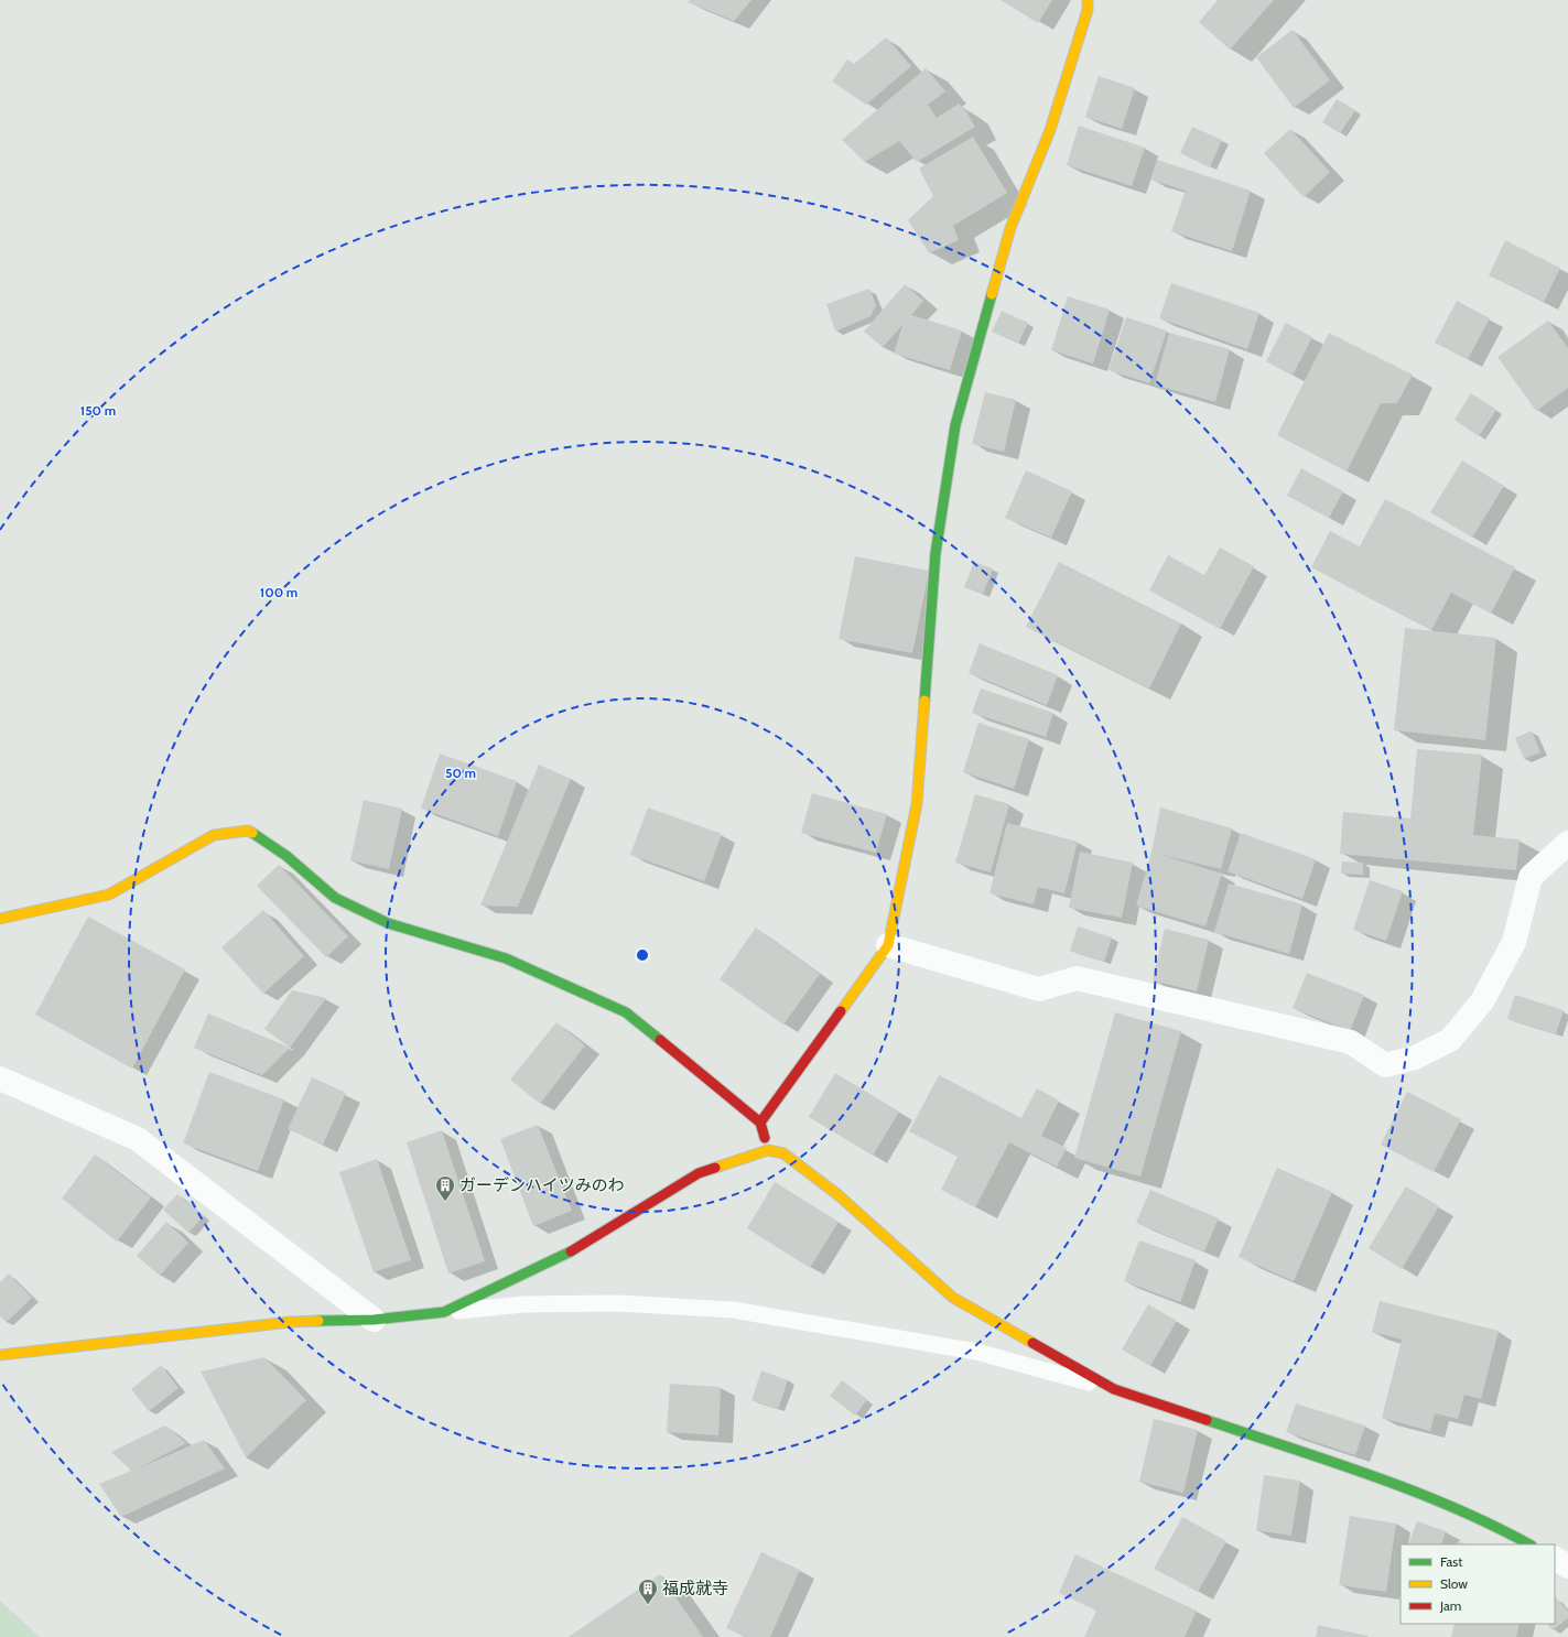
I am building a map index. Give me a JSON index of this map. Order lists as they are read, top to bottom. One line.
{"places":{"building":["ガーデンハイツみのわ","福成就寺"]},"legend":["Fast","Slow","Jam"],"rings":["150 m","100 m","50 m"]}
